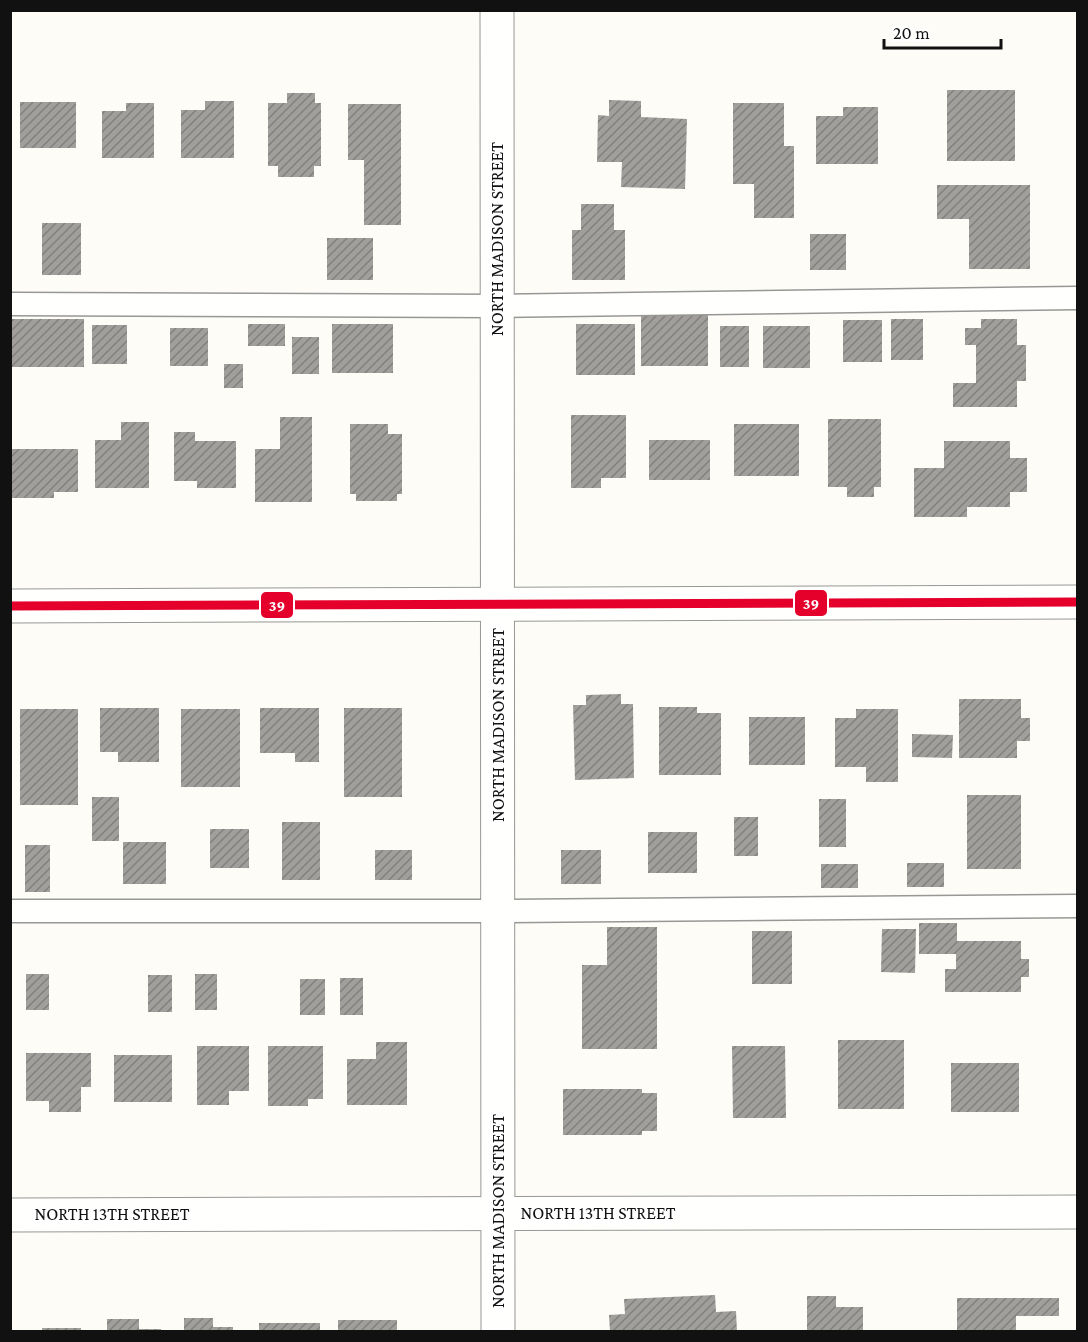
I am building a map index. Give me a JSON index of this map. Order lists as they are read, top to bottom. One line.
{"streets":{"street":["NORTH MADISON STREET","NORTH 13TH STREET"]},"crossings":[["NORTH MADISON STREET","NORTH 13TH STREET"]],"lines":["transit line 39"],"scale_bar":"20 m"}
